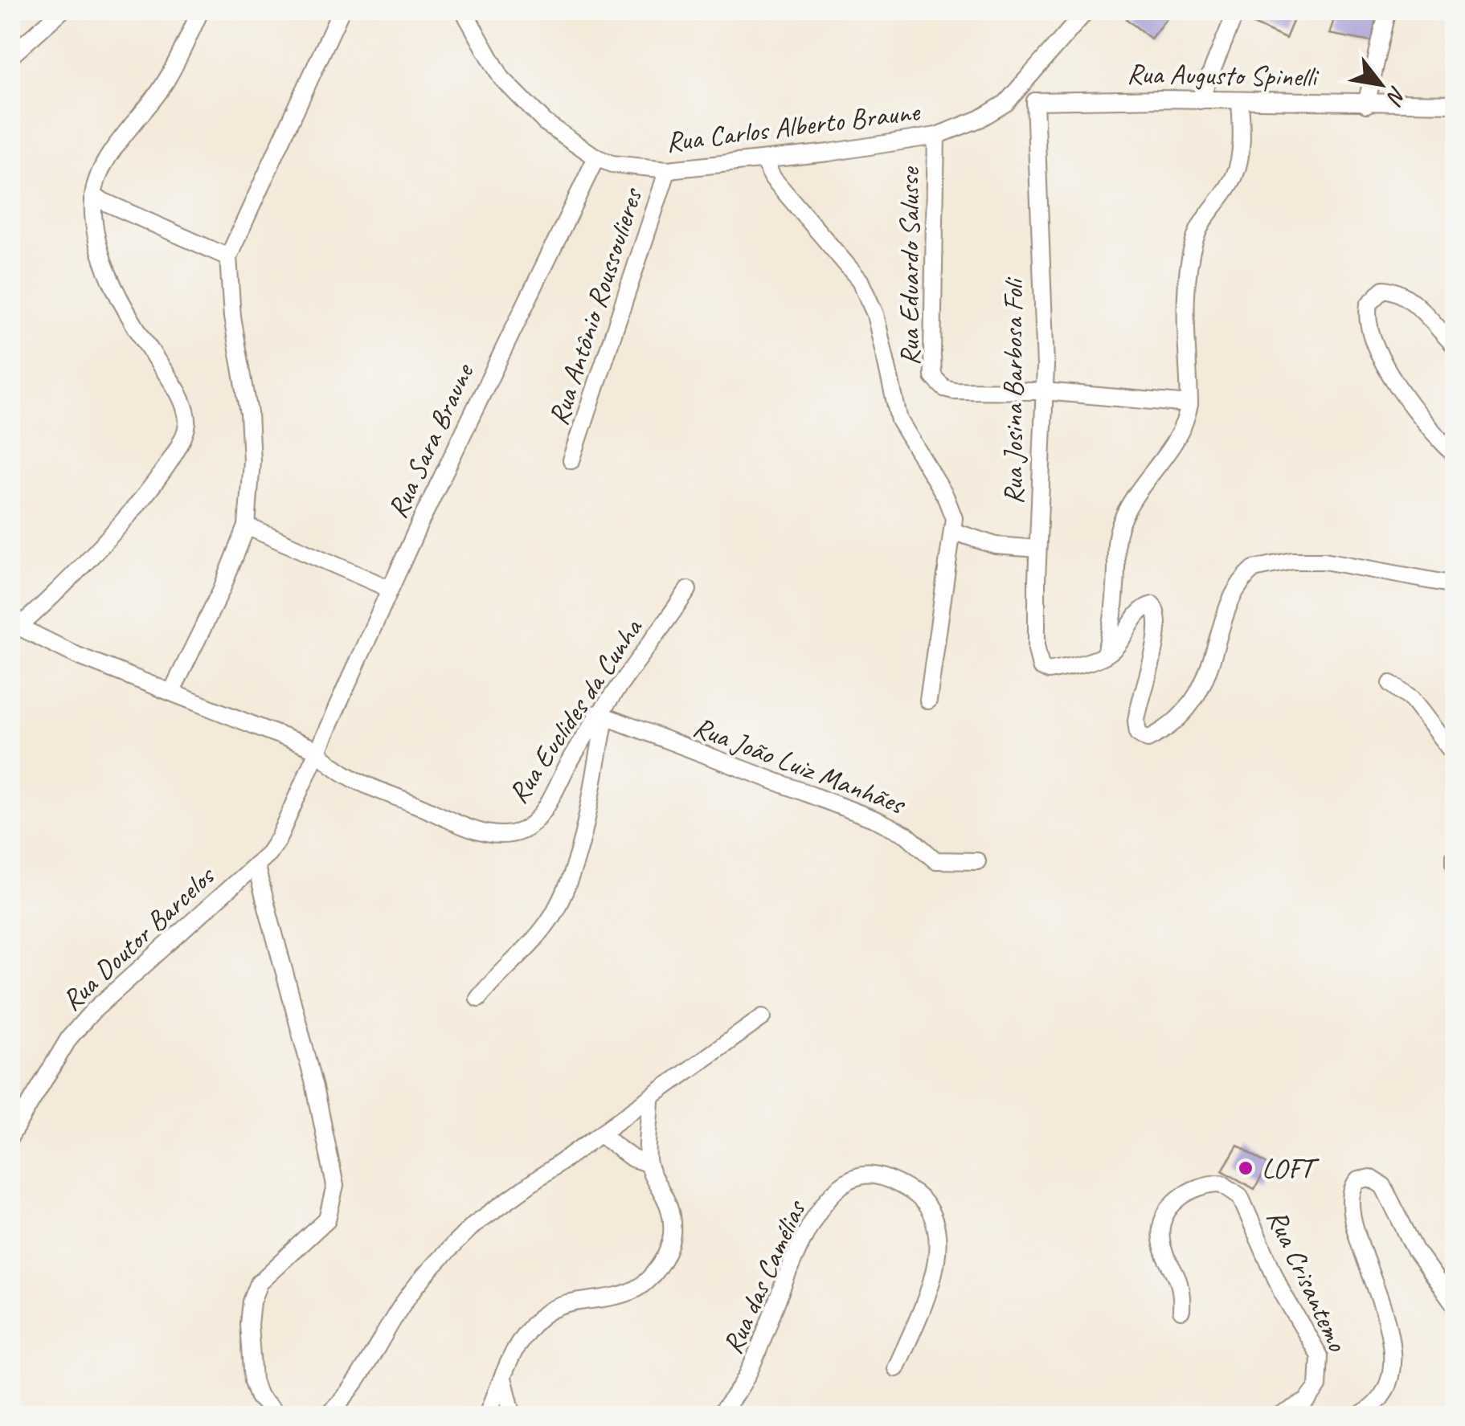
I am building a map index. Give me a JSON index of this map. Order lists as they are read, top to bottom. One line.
{"streets":{"street":["Rua Augusto Spinelli","Rua Carlos Alberto Braune","Rua Eduardo Salusse","Rua Antônio Roussoulieres","Rua Josina Barbosa Foli","Rua Sara Braune","Rua Euclides da Cunha","Rua João Luiz Manhães","Rua Doutor Barcelos","Rua das Camélias","Rua Crisantemo"]},"crossings":[["Rua Augusto Spinelli","Rua Josina Barbosa Foli"],["Rua Carlos Alberto Braune","Rua Eduardo Salusse"],["Rua Carlos Alberto Braune","Rua Antônio Roussoulieres"],["Rua Carlos Alberto Braune","Rua Sara Braune"],["Rua Eduardo Salusse","Rua Josina Barbosa Foli"],["Rua Sara Braune","Rua Euclides da Cunha"],["Rua Sara Braune","Rua Doutor Barcelos"],["Rua Euclides da Cunha","Rua João Luiz Manhães"]],"places":["LOFT"],"north":"bottom right"}
